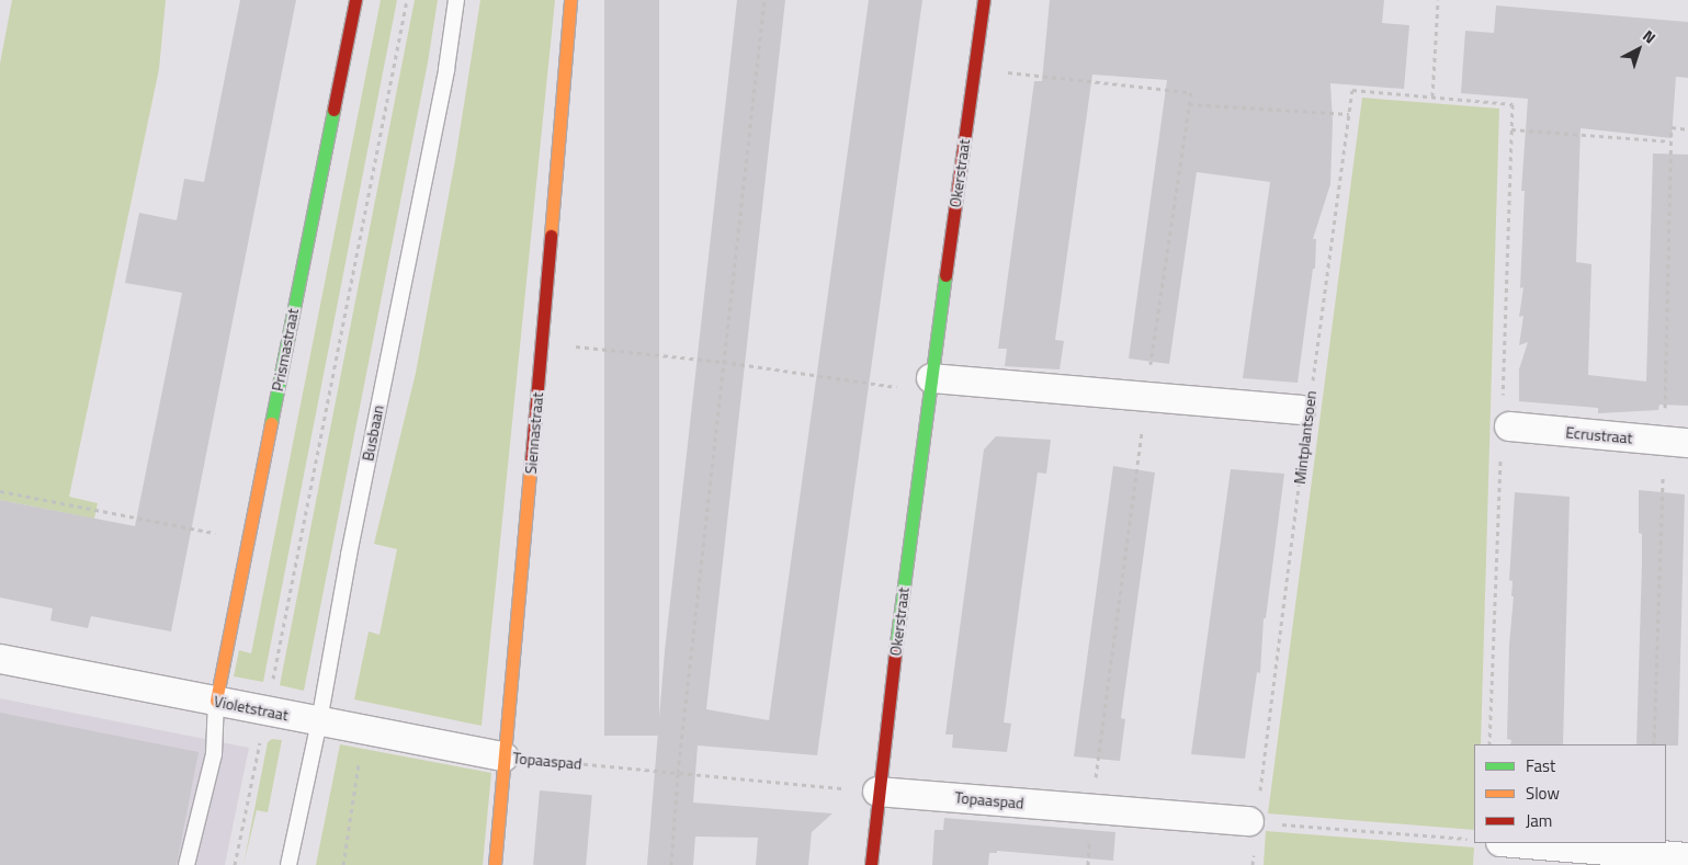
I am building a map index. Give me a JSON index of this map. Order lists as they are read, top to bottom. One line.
{"streets":{"street":["Okerstraat","Prismastraat","Siennastraat","Ecrustraat","Violetstraat","Topaaspad"],"lane":["Busbaan"],"path":["Mintplantsoen"]},"crossings":[["Okerstraat","Topaaspad"],["Prismastraat","Violetstraat"],["Busbaan","Violetstraat"],["Siennastraat","Violetstraat"],["Siennastraat","Topaaspad"],["Ecrustraat","Mintplantsoen"],["Mintplantsoen","Topaaspad"],["Violetstraat","Topaaspad"]],"legend":["Fast","Slow","Jam"],"north":"top right"}
